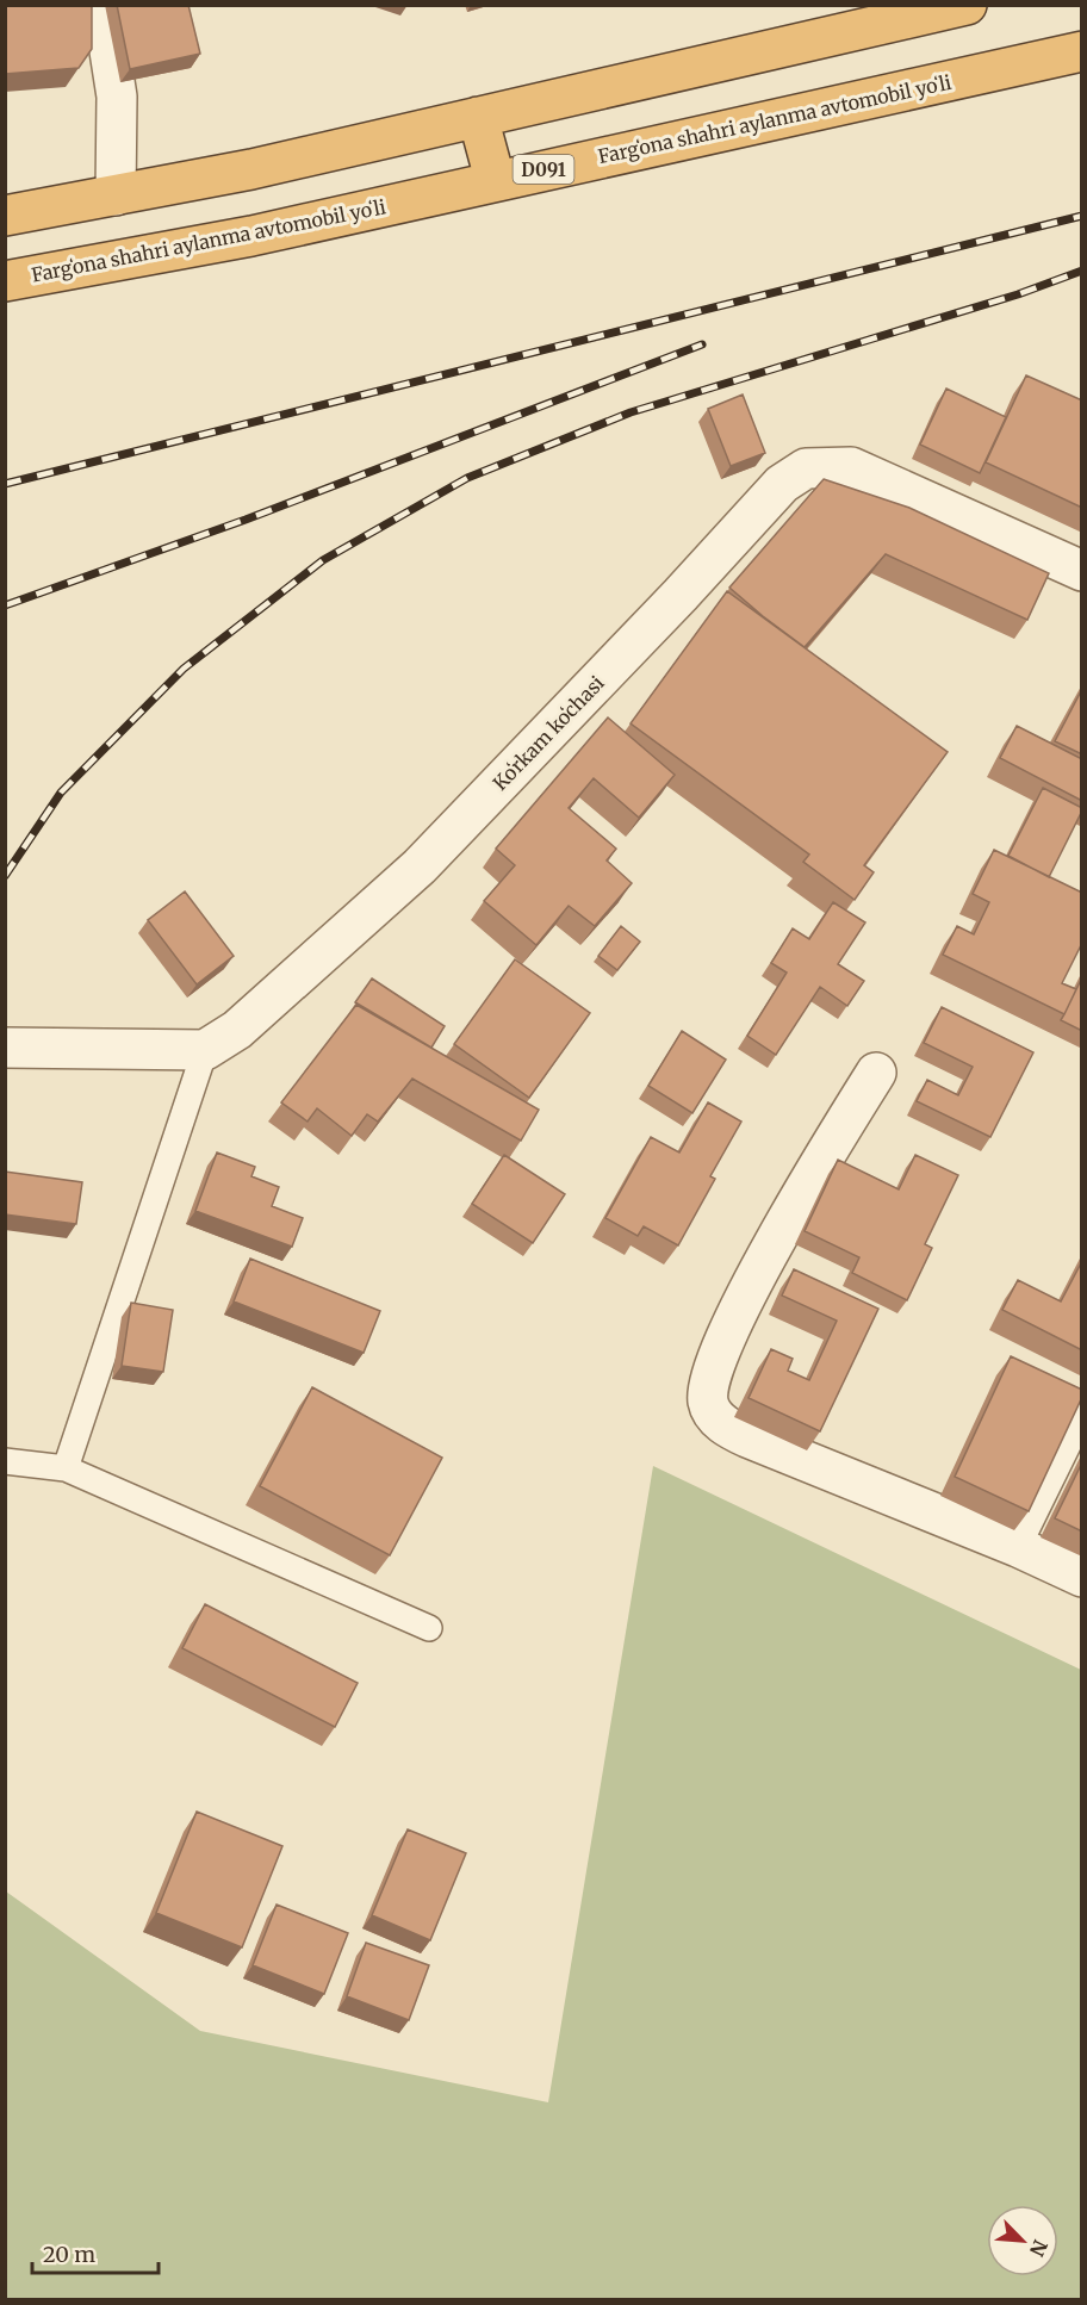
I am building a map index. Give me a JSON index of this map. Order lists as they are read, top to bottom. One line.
{"streets":{"highway":["Fargʻona shahri aylanma avtomobil yoʻli","D091"],"street":["Koʻrkam koʻchasi"]},"scale_bar":"20 m","north":"bottom right"}
